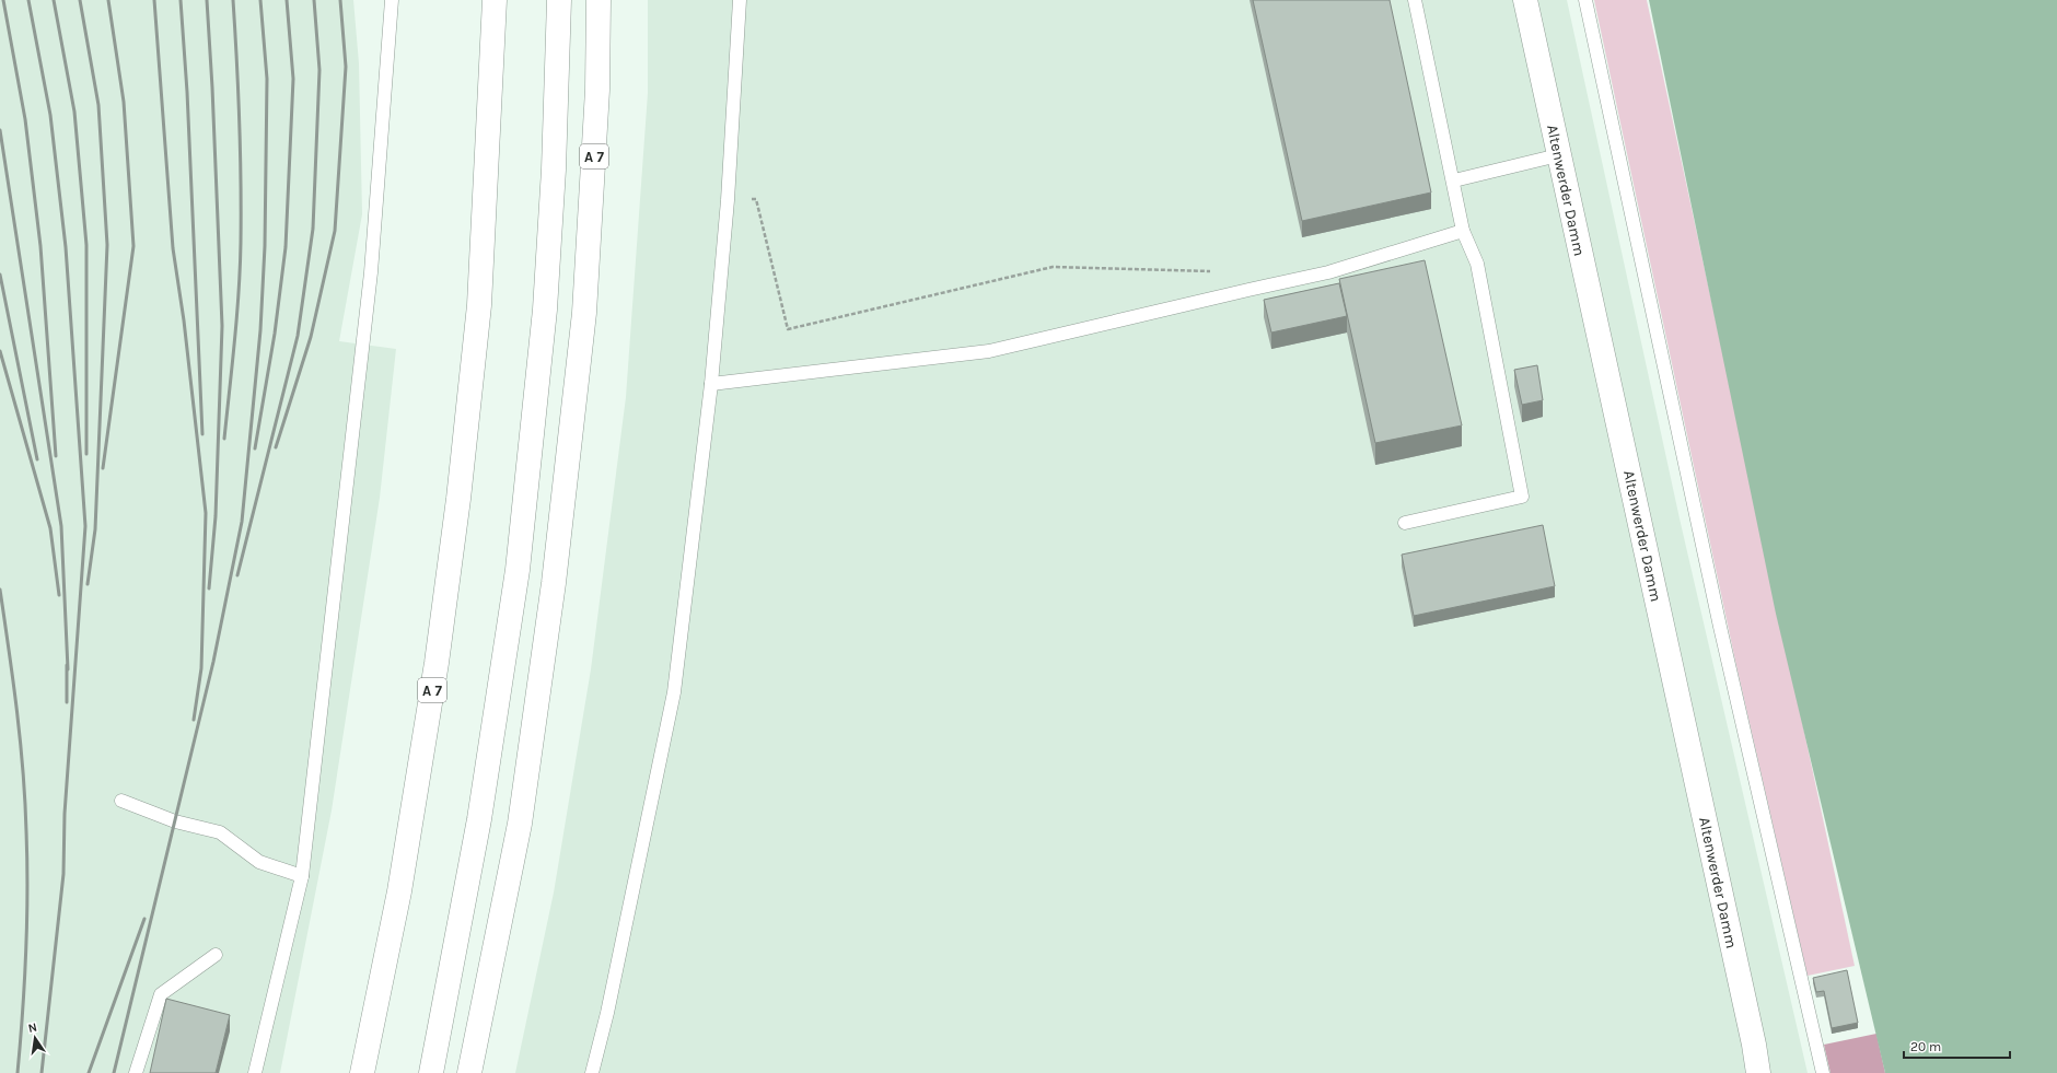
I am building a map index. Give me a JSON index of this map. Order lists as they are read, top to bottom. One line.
{"streets":{"main road":["A 7","Altenwerder Damm"]},"scale_bar":"20 m","north":"top"}
